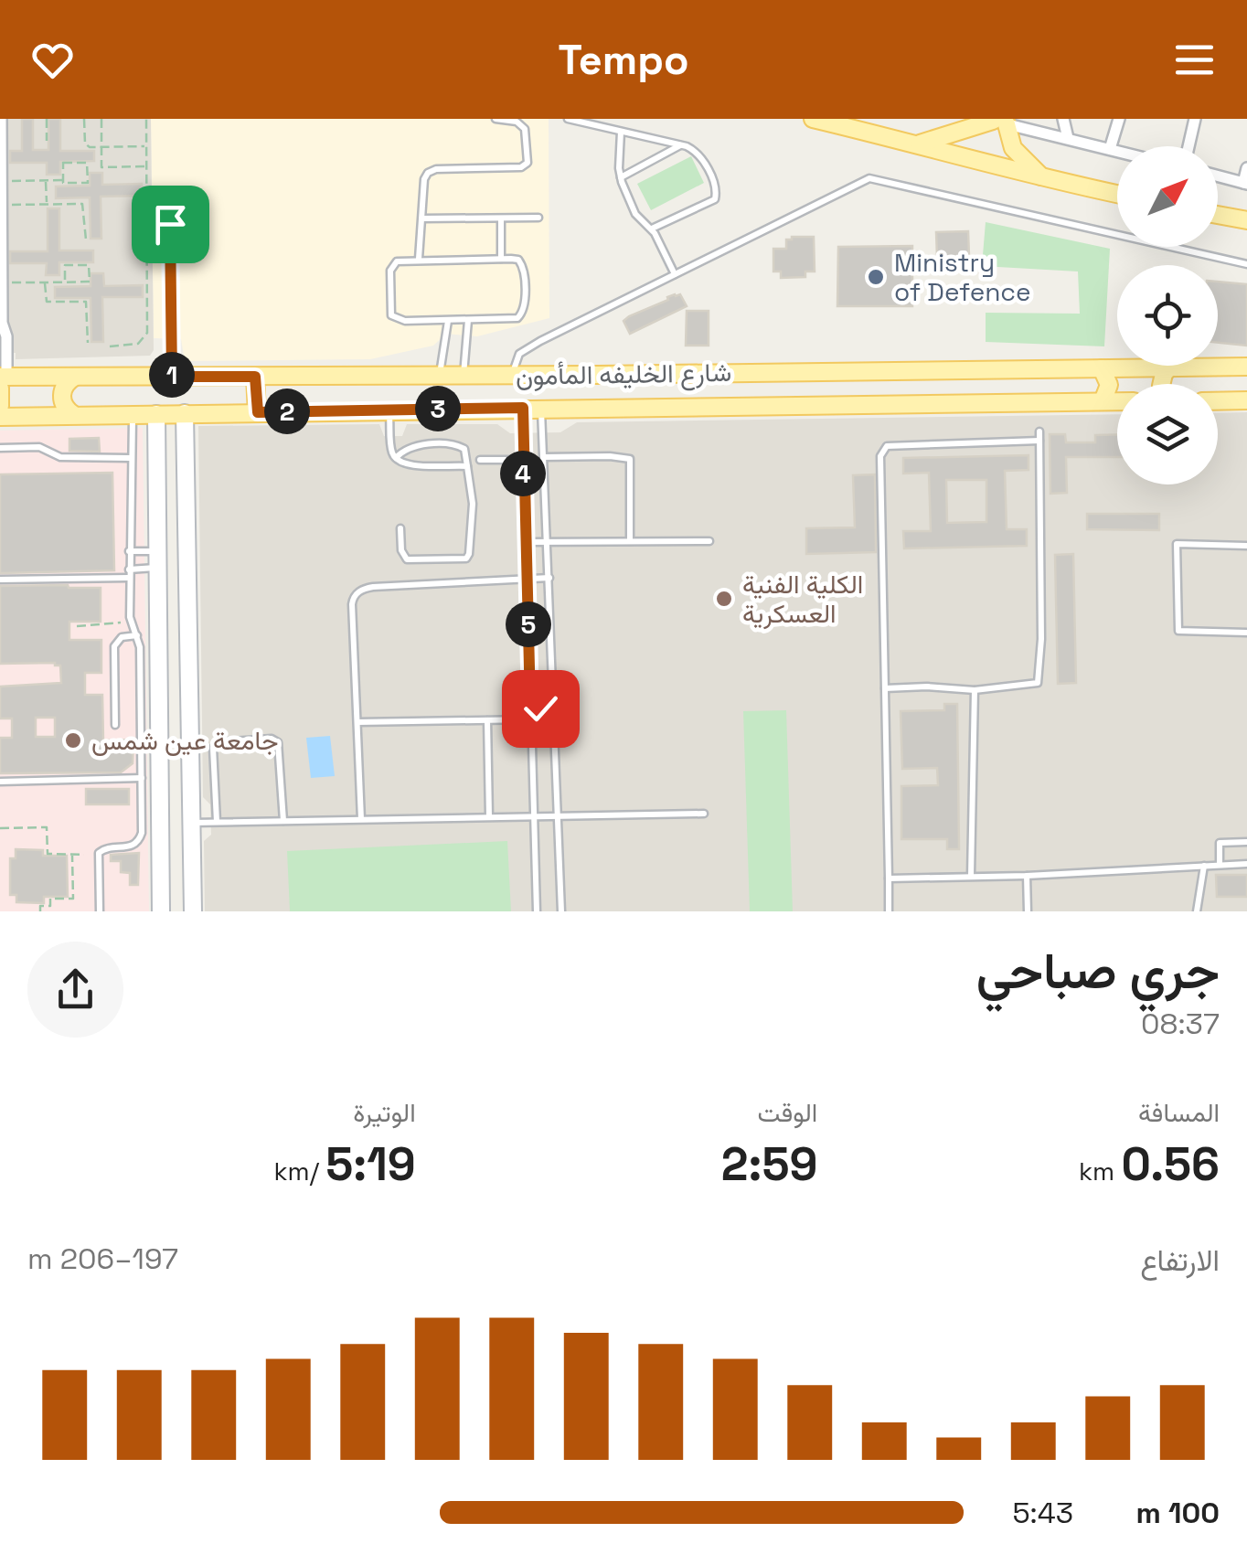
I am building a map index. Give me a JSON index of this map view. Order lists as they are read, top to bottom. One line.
{"streets":{"main road":["شارع الخليفه المأمون"]},"places":["Ministry of Defence","الكلية الفنية العسكرية","جامعة عين شمس"],"north":"top right","page":{"header":"Tempo","pins":["1","3","2","4","5"],"heading":["جري صباحي","08:37"],"stats":[["المسافة","0.56 km"],["الوقت","2:59"],["الوتيرة","5:19 /km"]],"chart":["الارتفاع","197–206 m"],"list":[{"name":"100 m","note":"5:43"}]}}
